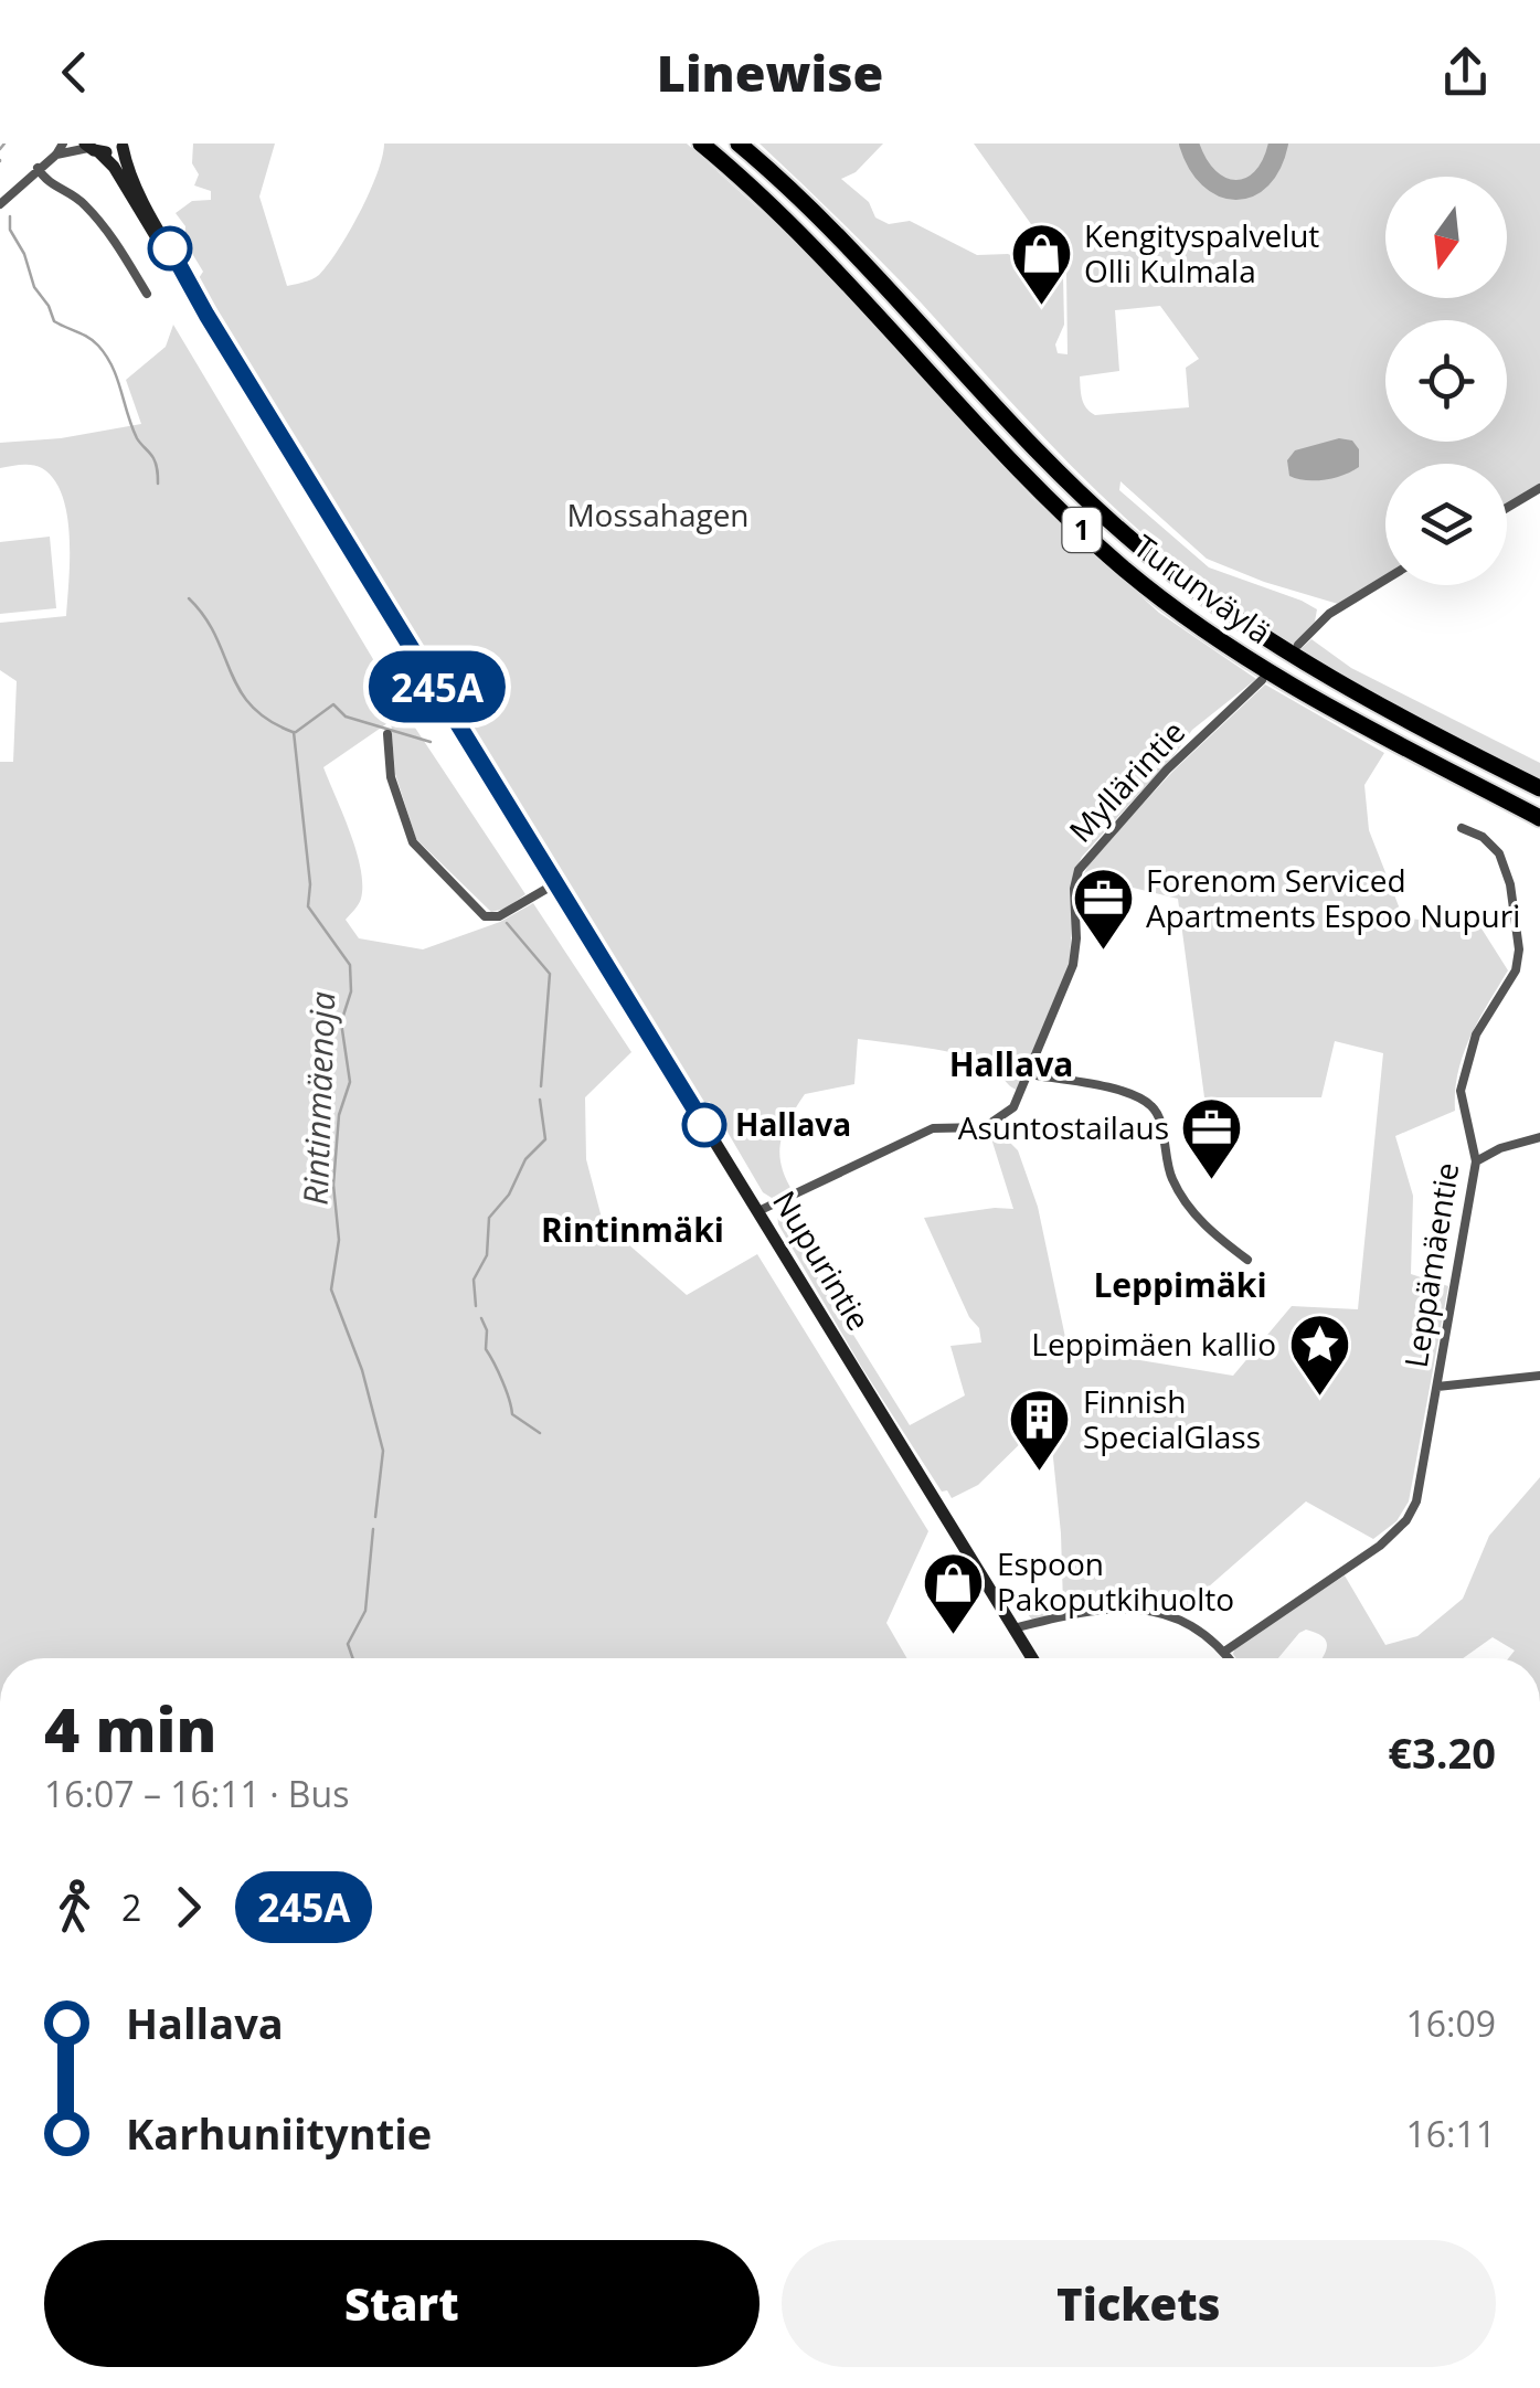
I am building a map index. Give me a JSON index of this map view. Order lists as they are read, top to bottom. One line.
{"streets":{"highway":["1","Turunväylä"],"main road":["Nupurintie"],"street":["Myllärintie","Leppämäentie"]},"crossings":[["Myllärintie","Nupurintie"]],"districts":["Hallava","Rintinmäki","Leppimäki"],"water":["Rintinmäenoja"],"parks":["Mossahagen"],"places":{"shop":["Kengityspalvelut Olli Kulmala","Espoon Pakoputkihuolto"],"office":["Forenom Serviced Apartments Espoo Nupuri","Asuntostailaus"],"other":["Hallava"],"place":["Leppimäen kallio"],"building":["Finnish SpecialGlass"]},"lines":["bus line 245A"],"north":"bottom","page":{"header":"Linewise","on_map":"245A","heading":["4 min","16:07 – 16:11 · Bus","€3.20"],"legs":["2","245A"],"list":[{"name":"Hallava","value":"16:09"},{"name":"Karhuniityntie","value":"16:11"}],"buttons":["Start","Tickets"]}}
